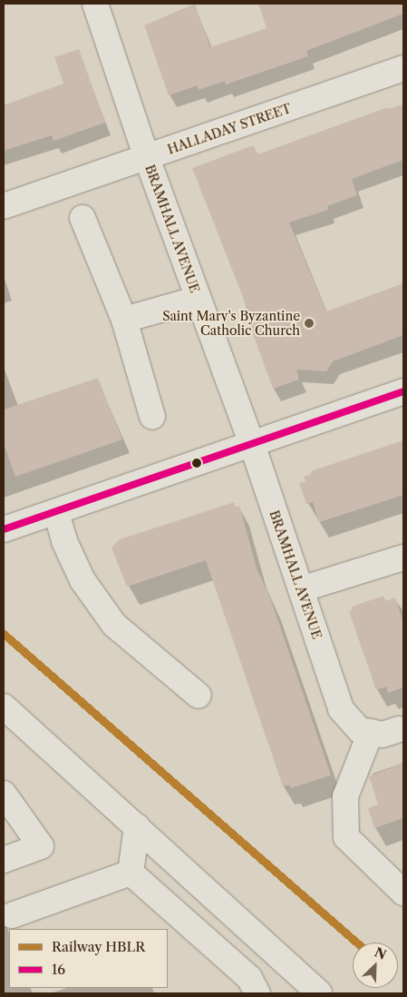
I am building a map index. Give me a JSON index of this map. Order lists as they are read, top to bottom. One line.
{"streets":{"street":["HALLADAY STREET","BRAMHALL AVENUE"]},"crossings":[["HALLADAY STREET","BRAMHALL AVENUE"]],"places":["Saint Mary's Byzantine Catholic Church"],"lines":["transit line 16","rail line HBLR"],"legend":["Railway HBLR","16"],"north":"top right"}
